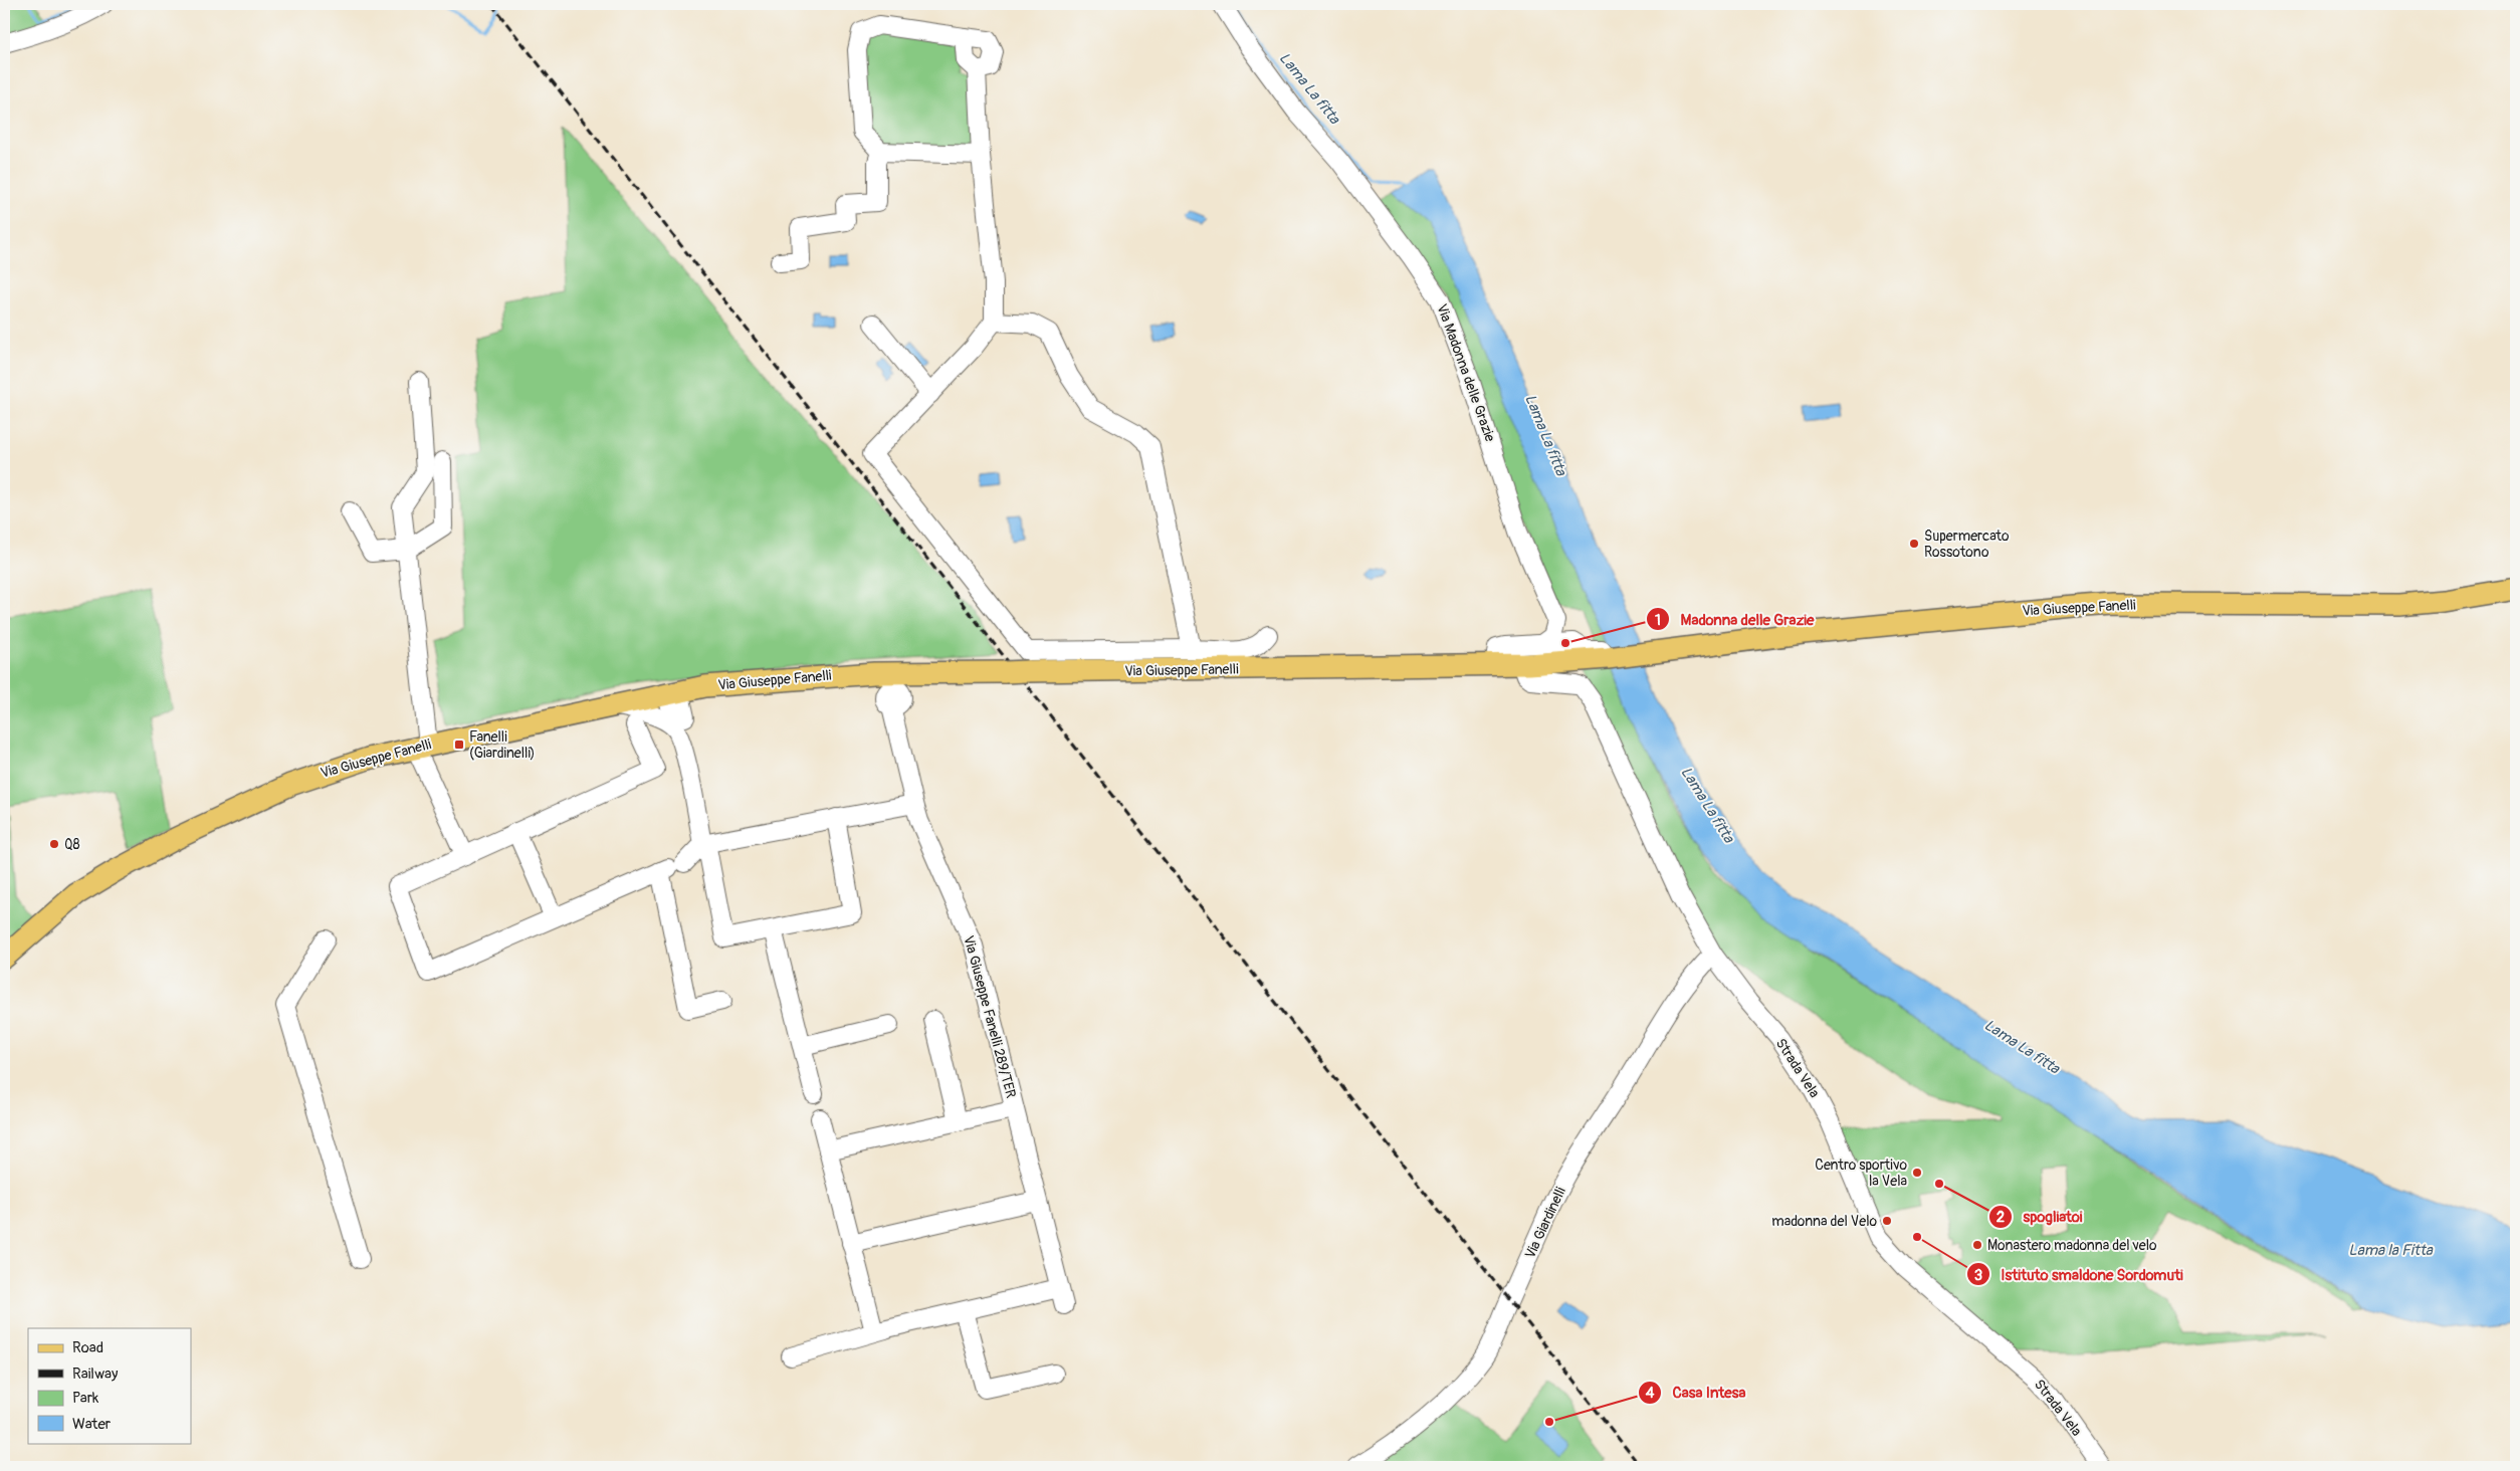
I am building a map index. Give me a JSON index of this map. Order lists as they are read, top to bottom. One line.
{"streets":{"main road":["Via Giuseppe Fanelli"],"street":["Via Madonna delle Grazie","Via Giuseppe Fanelli 289/TER","Strada Vela","Via Giardinelli"]},"crossings":[["Via Giuseppe Fanelli","Strada Vela"],["Strada Vela","Via Giardinelli"]],"water":["Lama La fitta","Lama la Fitta"],"places":{"other":["Supermercato Rossotono","Madonna delle Grazie","Q8","Centro sportivo la Vela","spogliatoi","madonna del Velo","Istituto smaldone Sordomuti","Monastero madonna del velo","Casa Intesa"],"transit":["Fanelli (Giardinelli)"]},"legend":["Road","Railway","Park","Water"]}
